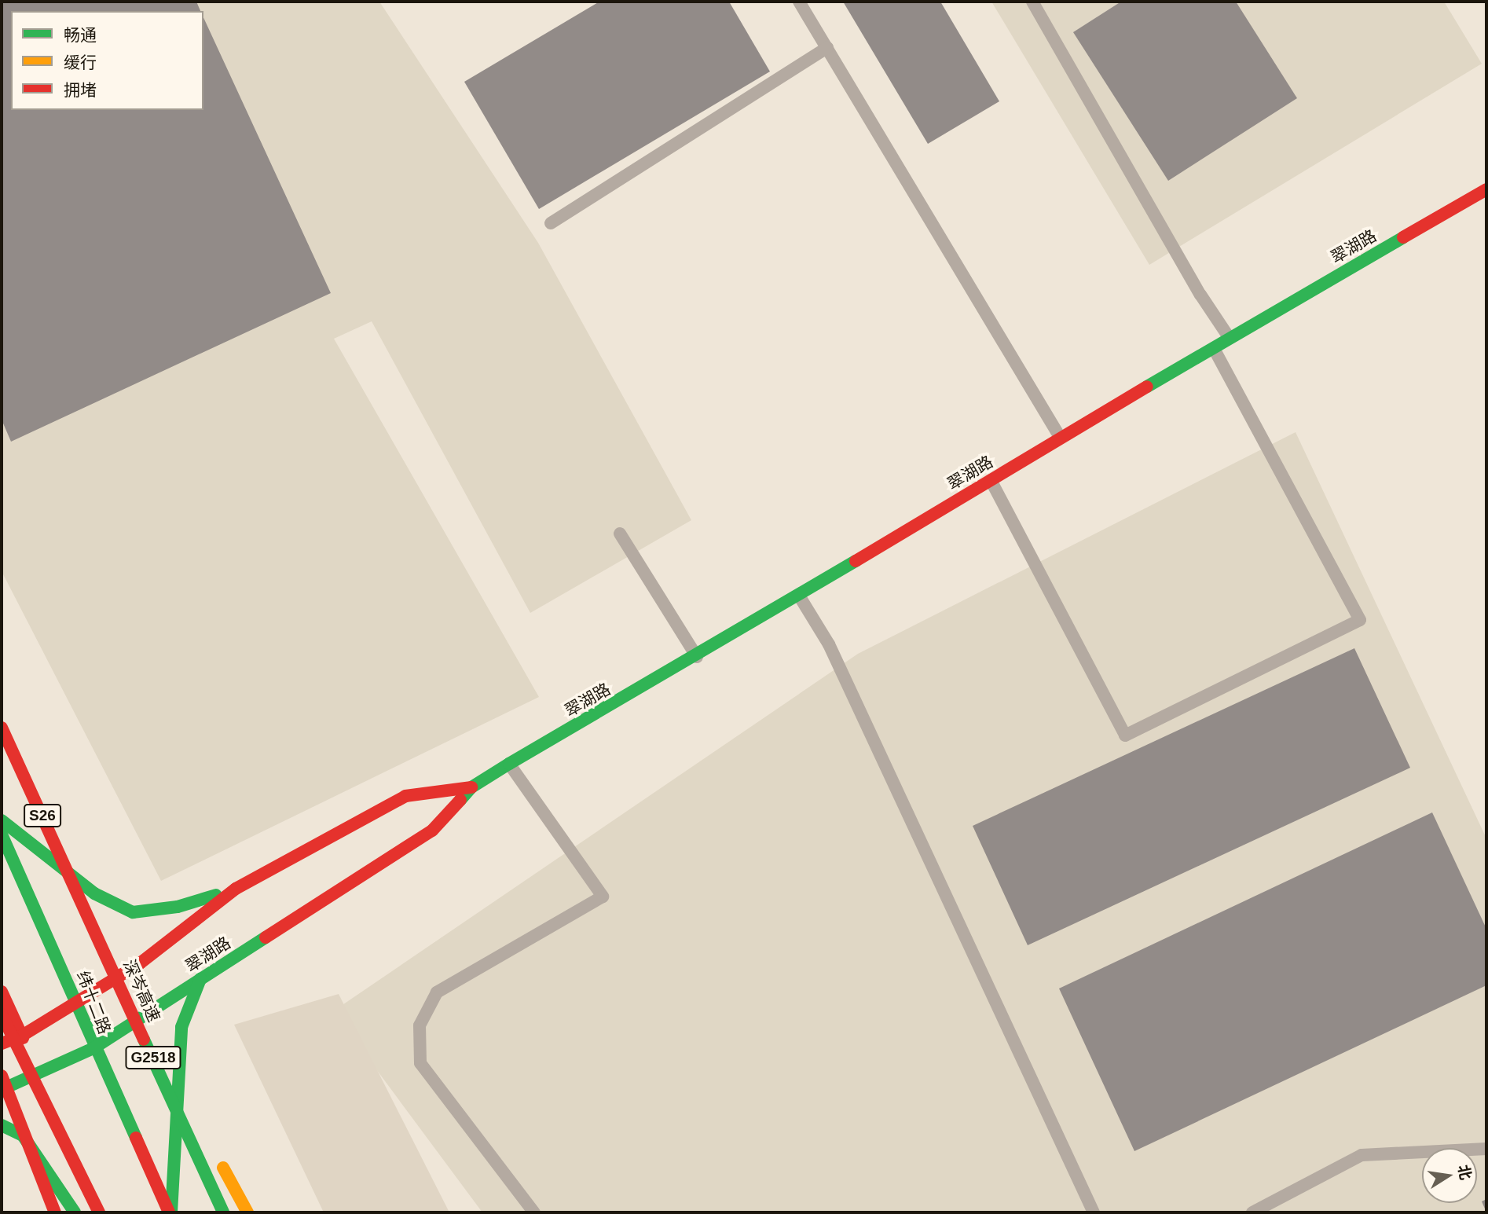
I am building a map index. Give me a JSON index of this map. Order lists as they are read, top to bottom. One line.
{"streets":{"main road":["翠湖路","S26","深岑高速","纬十二路","G2518"]},"crossings":[["翠湖路","纬十二路"],["S26","深岑高速"]],"legend":["畅通","缓行","拥堵"],"north":"right"}
